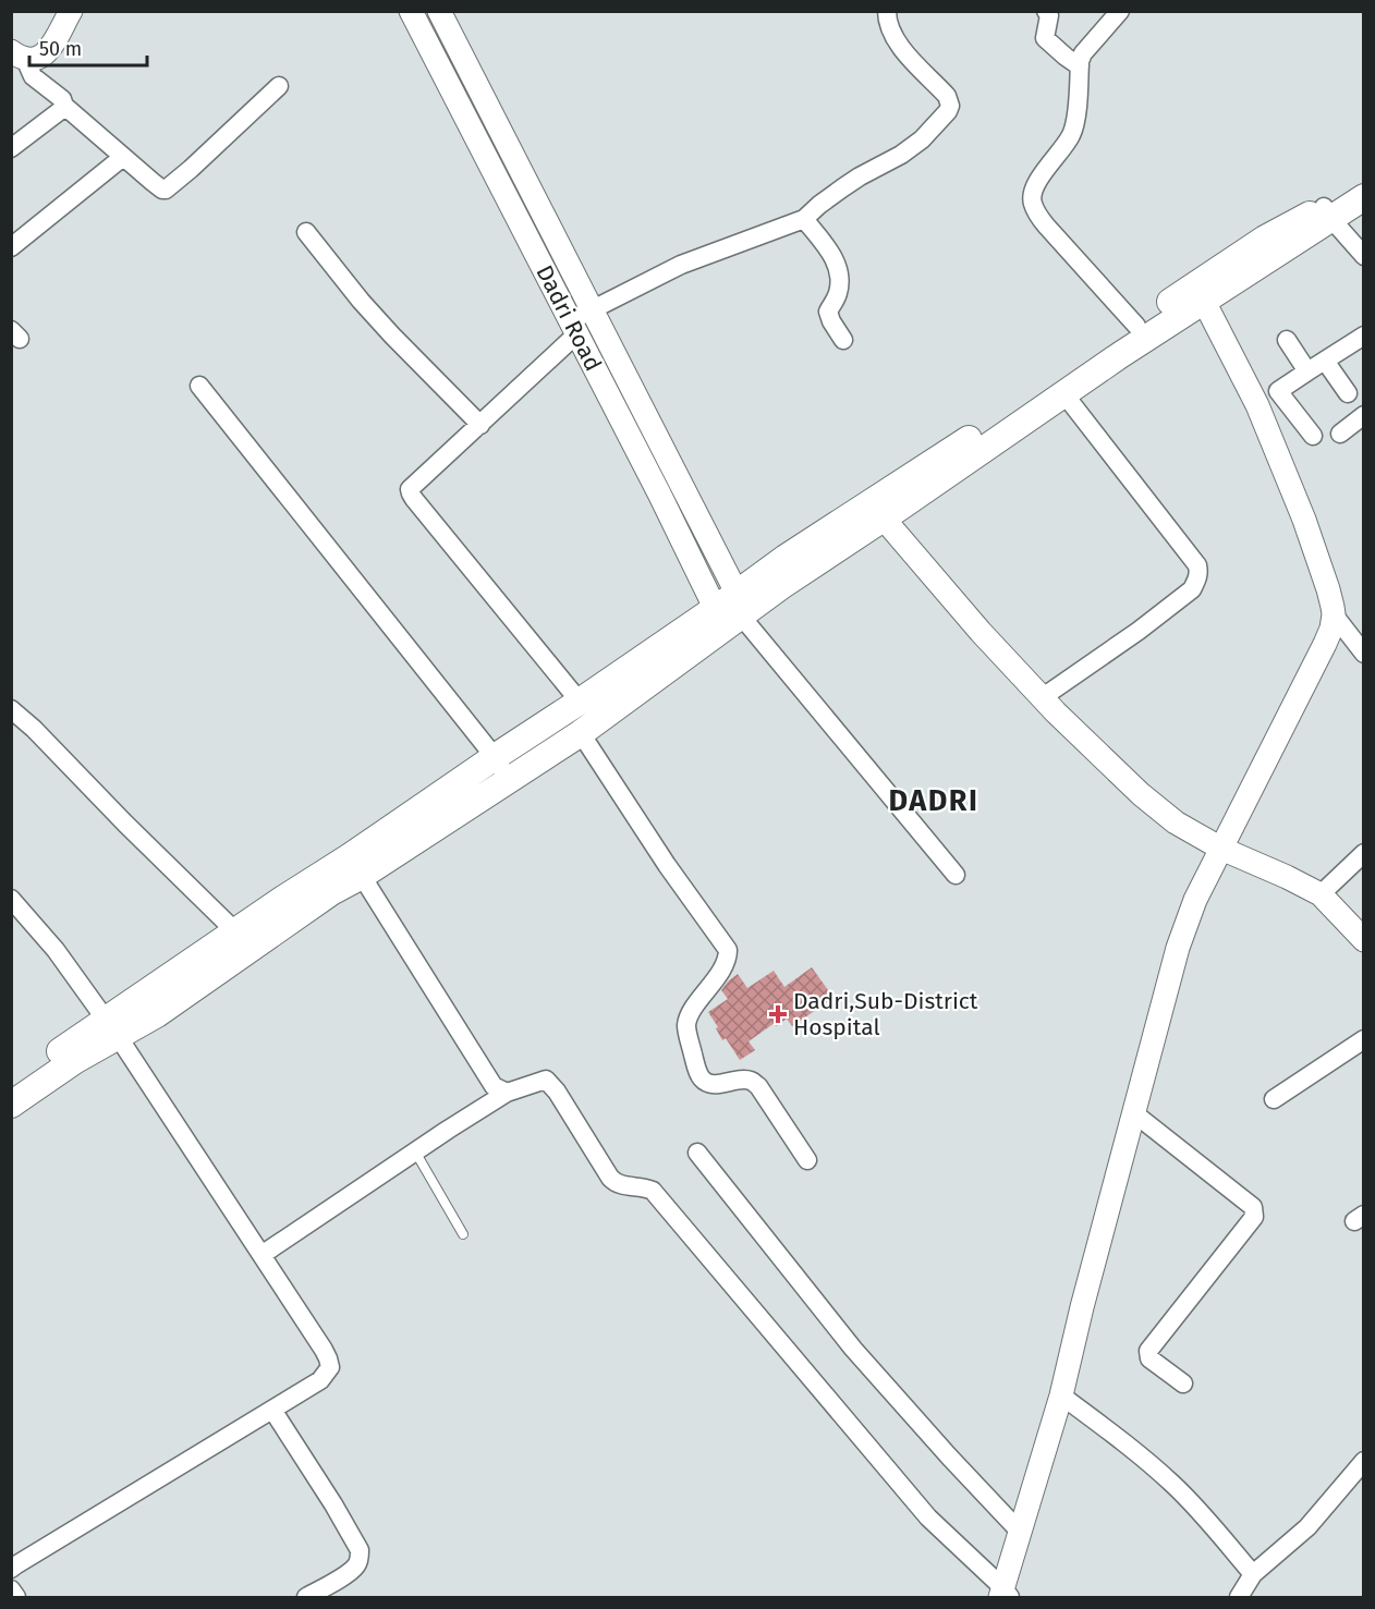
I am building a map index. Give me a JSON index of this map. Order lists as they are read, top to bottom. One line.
{"streets":{"street":["Dadri Road"]},"districts":["DADRI"],"places":{"health":["Dadri,Sub-District Hospital"]},"scale_bar":"50 m"}
